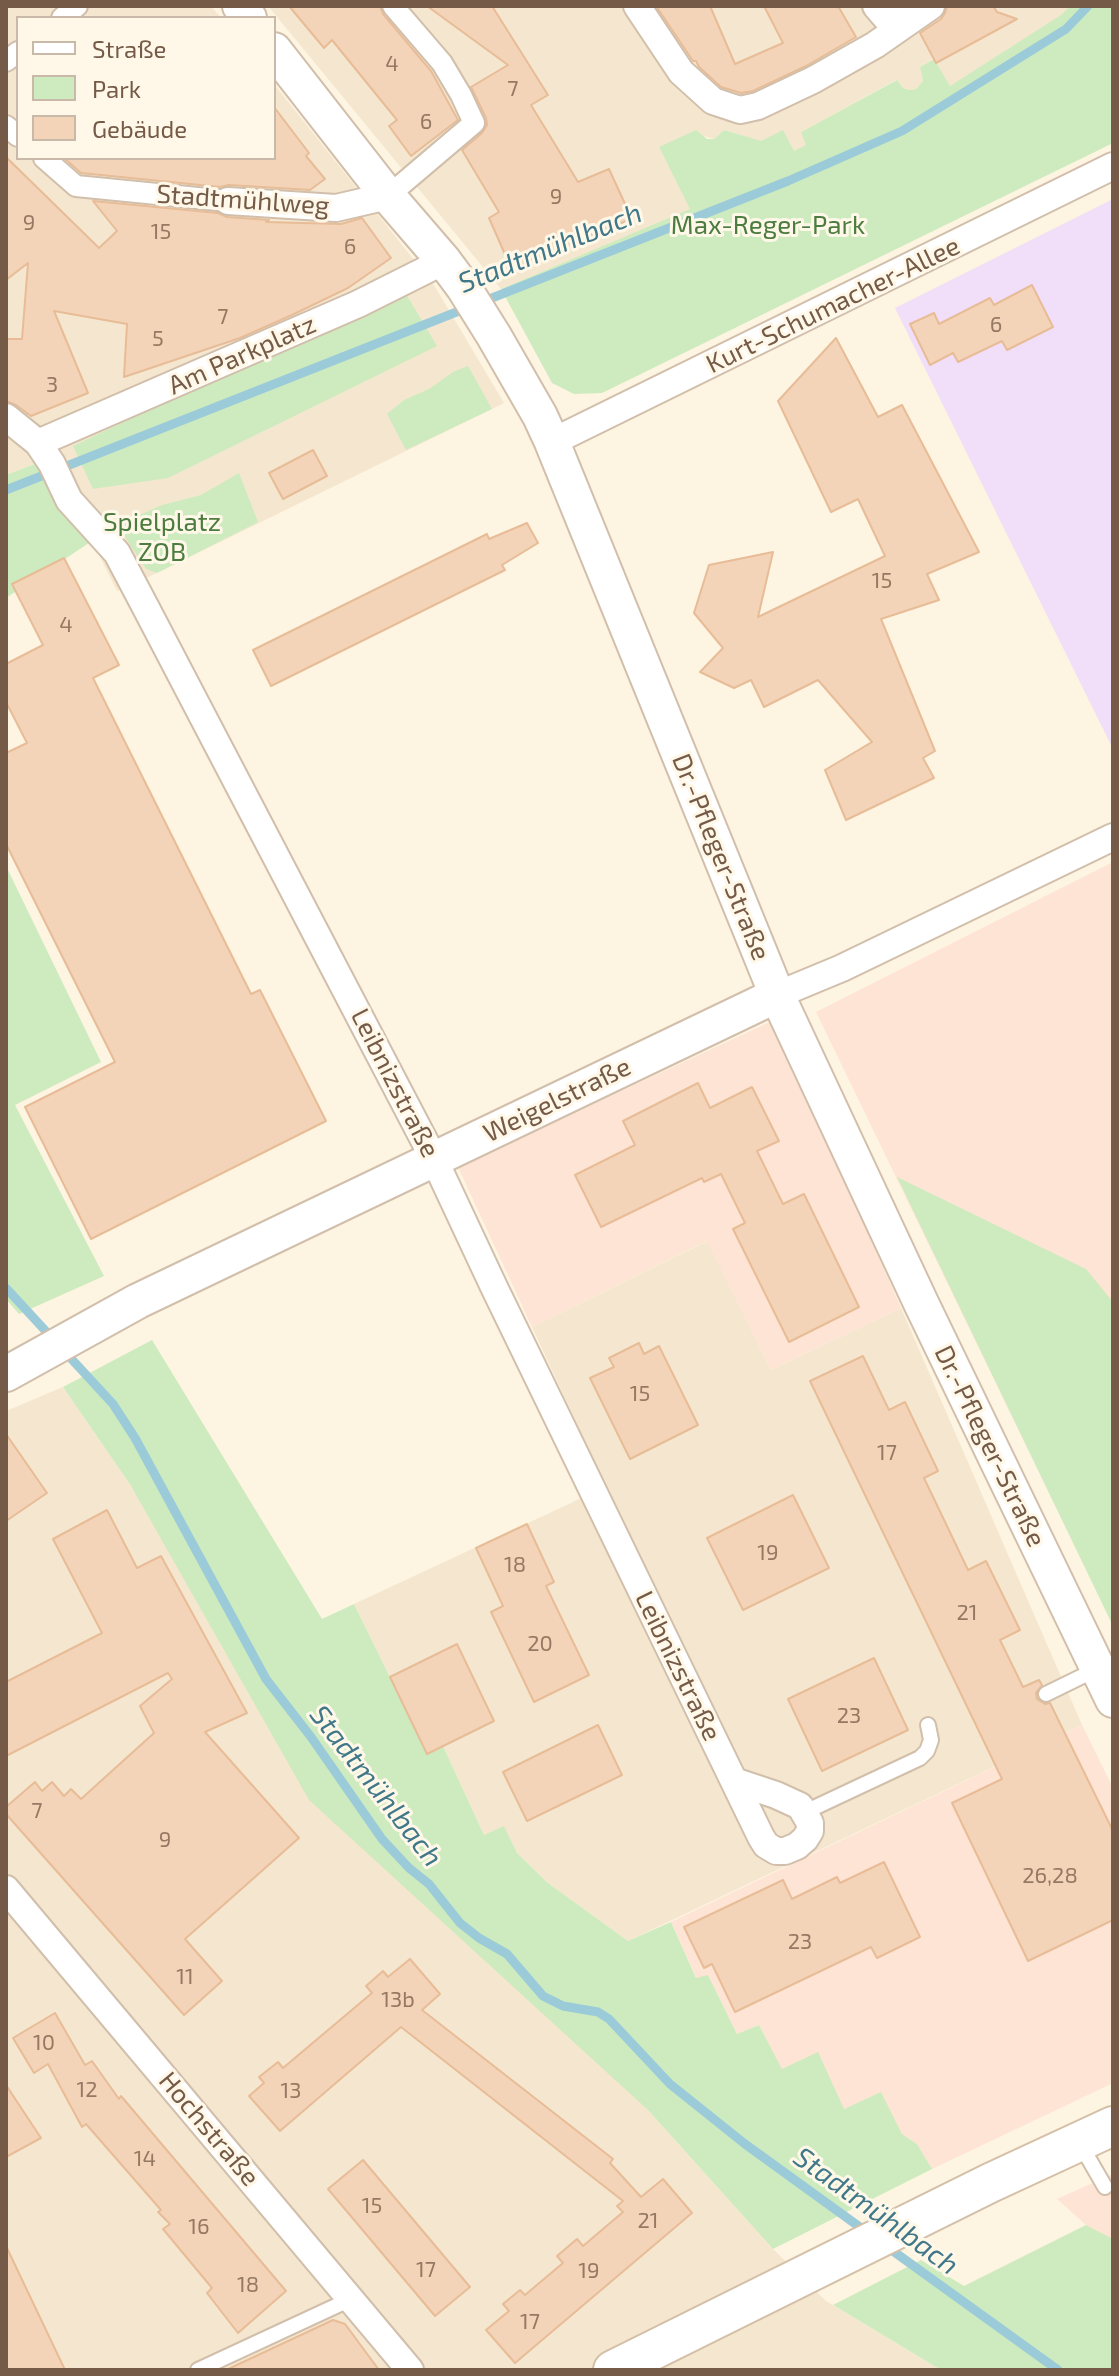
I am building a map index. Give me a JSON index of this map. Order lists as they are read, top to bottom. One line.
{"streets":{"street":["Stadtmühlweg","Kurt-Schumacher-Allee","Am Parkplatz","Dr.-Pfleger-Straße","Leibnizstraße","Weigelstraße","Hochstraße"]},"crossings":[["Stadtmühlweg","Dr.-Pfleger-Straße"],["Kurt-Schumacher-Allee","Dr.-Pfleger-Straße"],["Am Parkplatz","Dr.-Pfleger-Straße"],["Am Parkplatz","Leibnizstraße"],["Dr.-Pfleger-Straße","Weigelstraße"],["Leibnizstraße","Weigelstraße"]],"water":["Stadtmühlbach"],"parks":["Max-Reger-Park","Spielplatz ZOB"],"house_numbers":["4","7","6","9","9","15","6","7","6","5","3","15","4","15","17","19","18","21","20","23","7","9","26,28","23","11","13b","10","12","13","14","15","21","16","17","19","18","17"],"legend":["Straße","Park","Gebäude"]}
